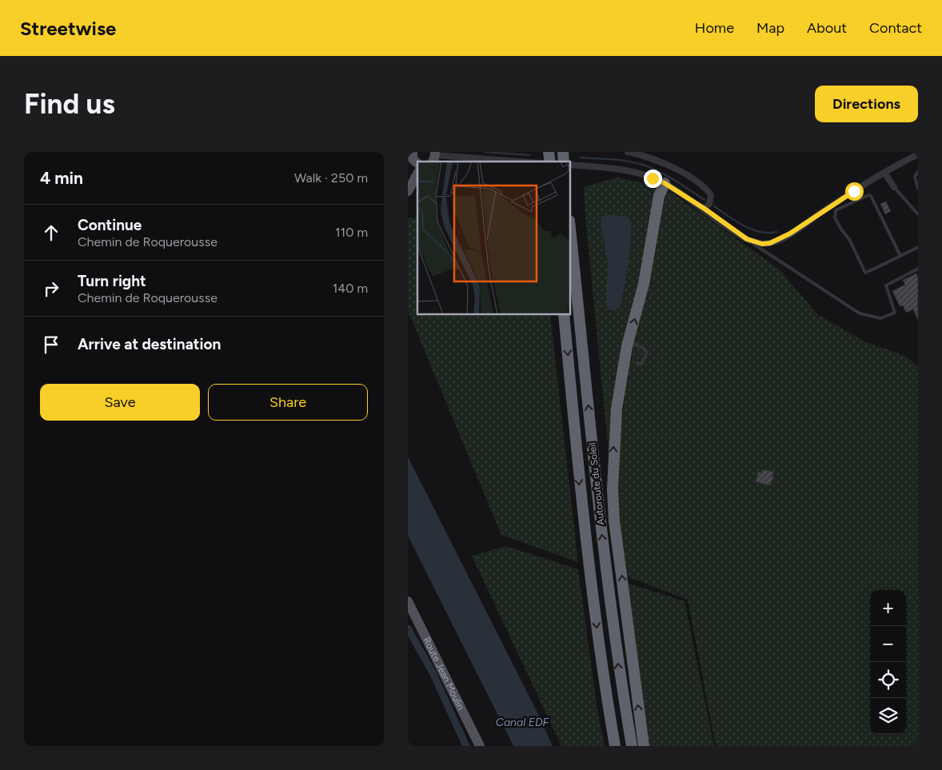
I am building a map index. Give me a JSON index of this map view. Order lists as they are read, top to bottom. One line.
{"streets":{"highway":["Autoroute du Soleil"],"main road":["Route Jean Moulin"]},"water":["Canal EDF"],"page":{"header":"Streetwise","nav":["Home","Map","About","Contact"],"buttons":["Directions",["Save","Share"]],"title":"Find us","heading":["4 min","Walk · 250 m"],"list":[["Continue","Chemin de Roquerousse","110 m"],["Turn right","Chemin de Roquerousse","140 m"],"Arrive at destination"],"map_buttons":["+","−"]}}
